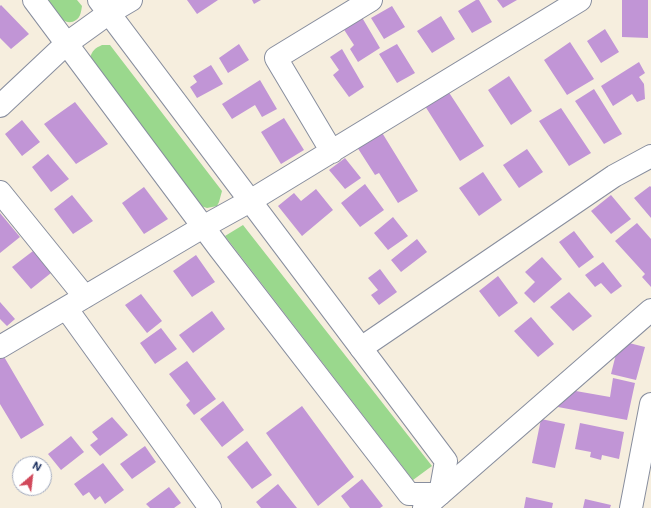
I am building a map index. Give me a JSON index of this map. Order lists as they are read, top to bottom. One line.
{"north":"top right"}
